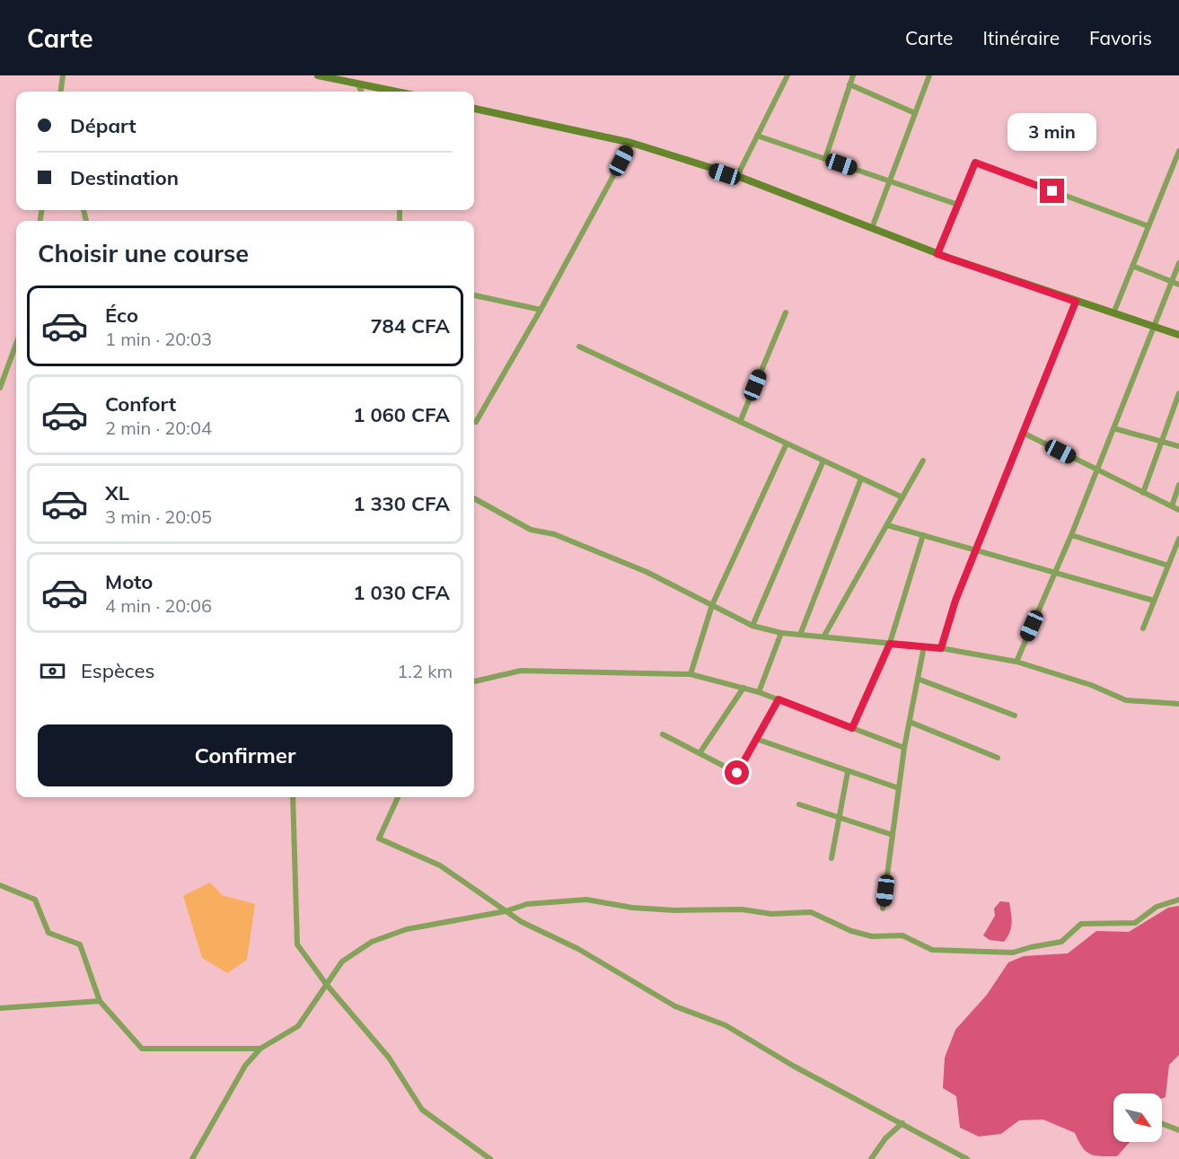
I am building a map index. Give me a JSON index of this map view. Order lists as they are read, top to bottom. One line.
{"north":"bottom right","page":{"header":"Carte","nav":["Carte","Itinéraire","Favoris"],"banner":["Départ","Destination"],"bubble":"3 min","heading":"Choisir une course","list":[{"name":"Éco","note":"1 min · 20:03","value":"784 CFA"},{"name":"Confort","note":"2 min · 20:04","value":"1 060 CFA"},{"name":"XL","note":"3 min · 20:05","value":"1 330 CFA"},{"name":"Moto","note":"4 min · 20:06","value":"1 030 CFA"}],"pay":["Espèces","1.2 km"],"buttons":"Confirmer"}}
